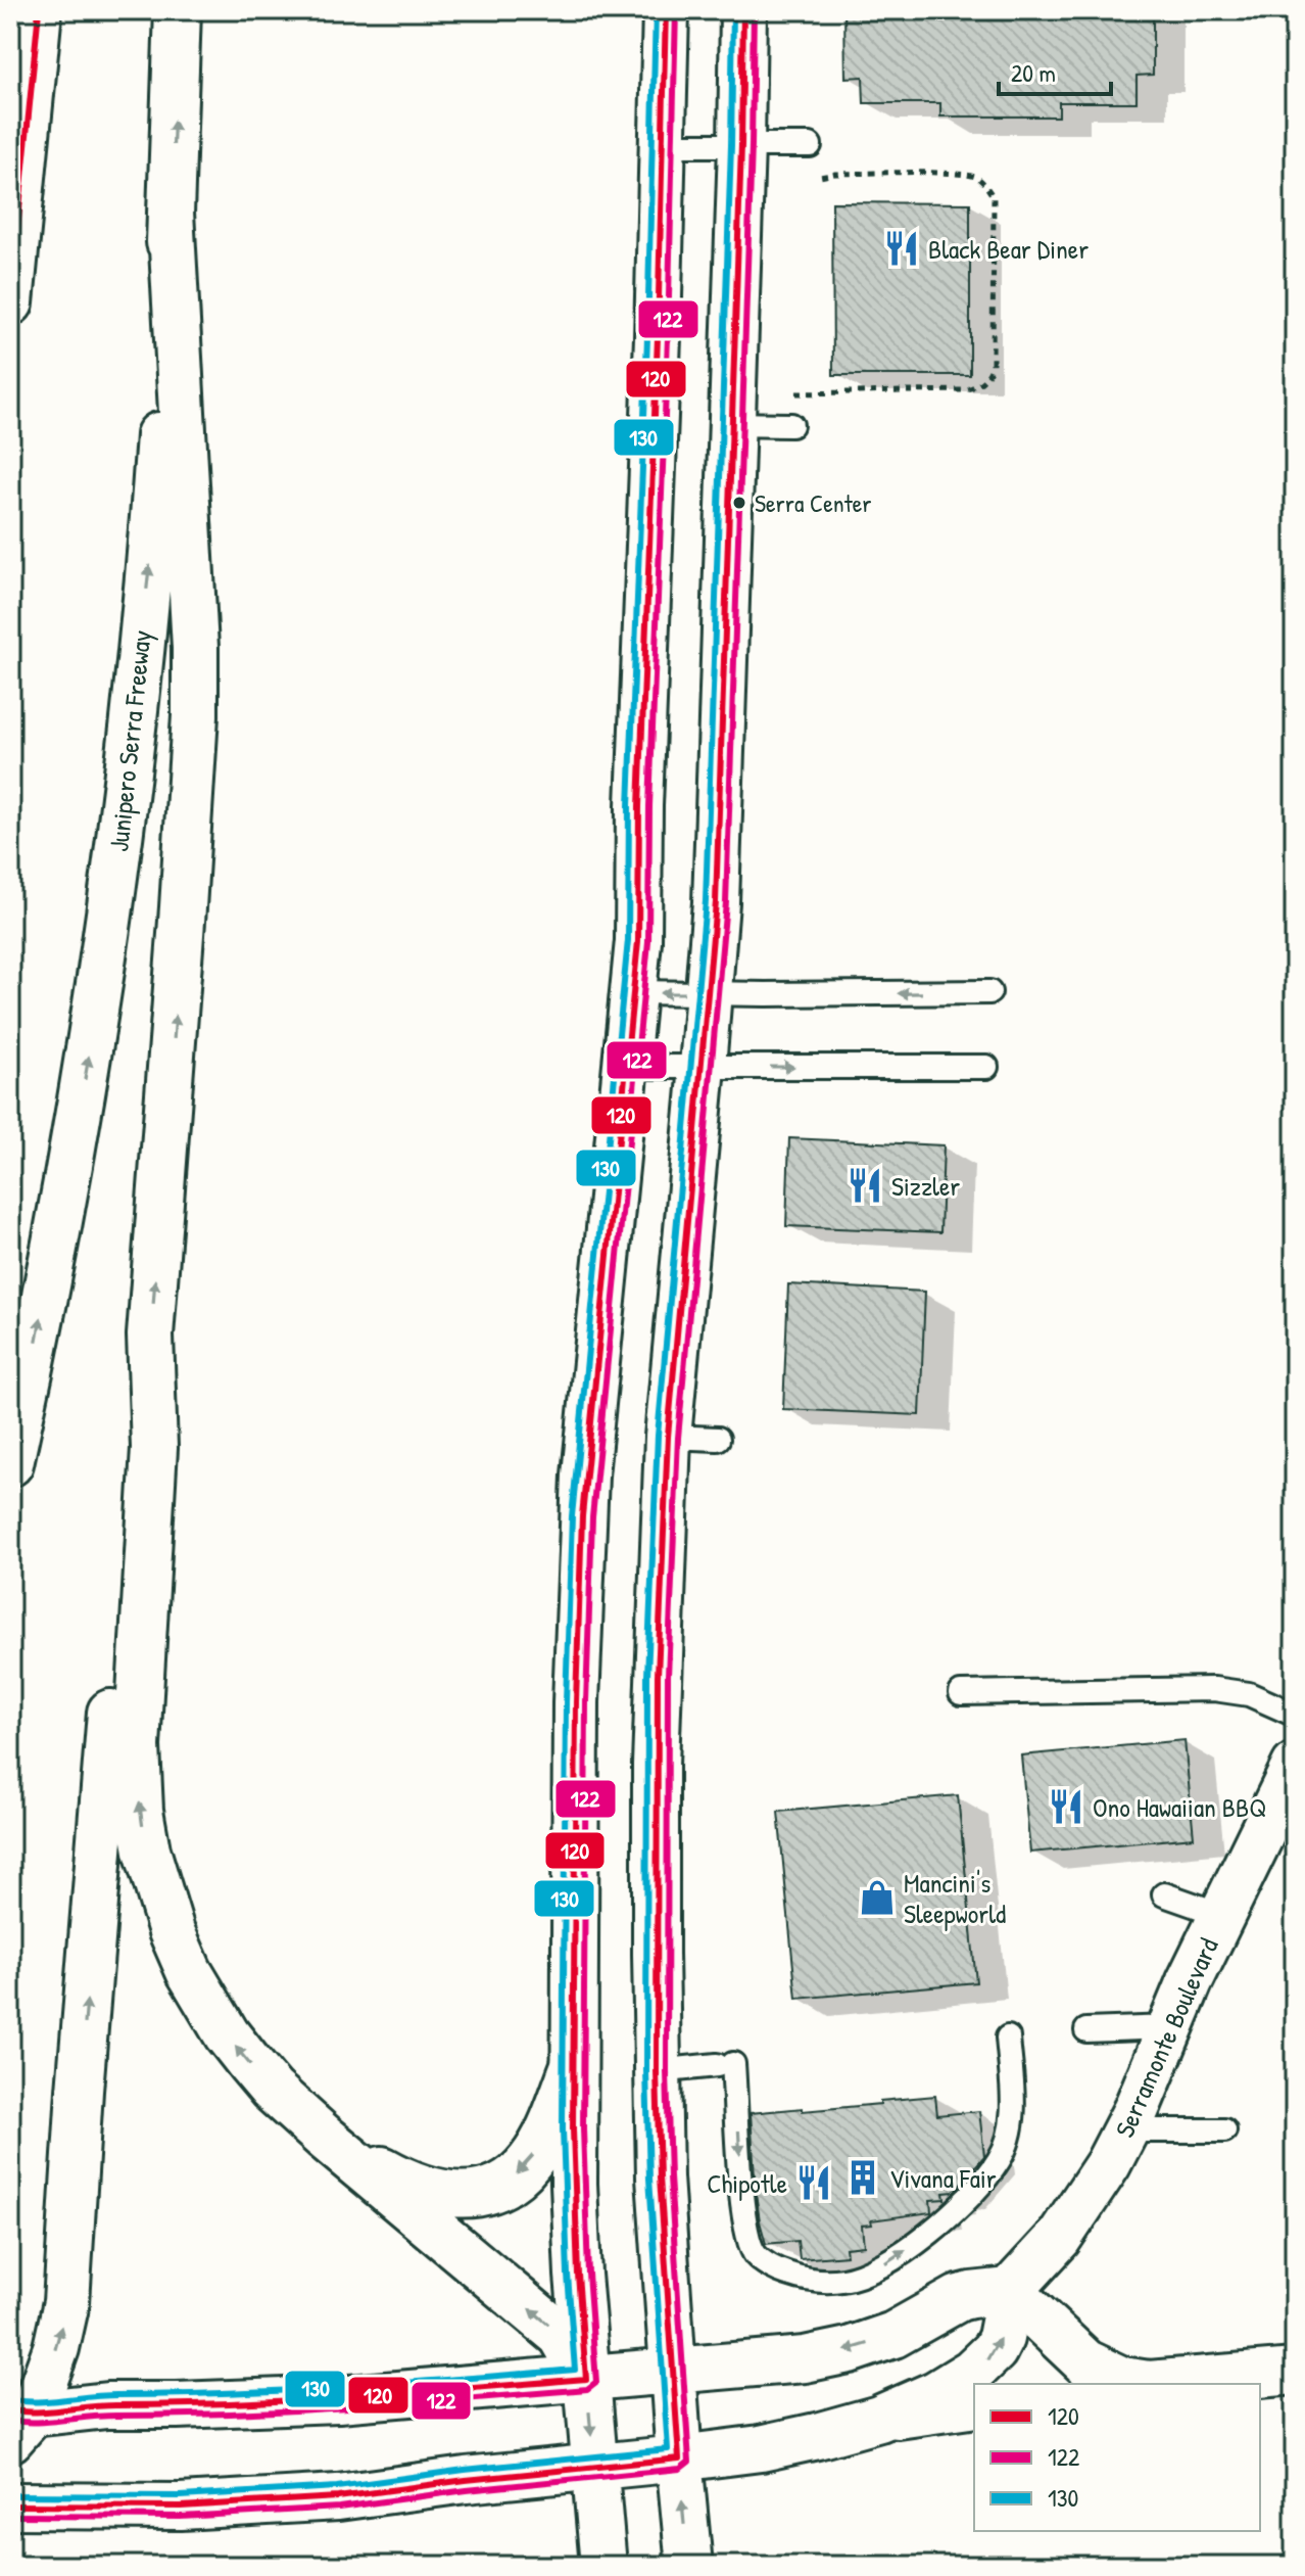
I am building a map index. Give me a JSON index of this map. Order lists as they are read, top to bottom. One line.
{"streets":{"main road":["Junipero Serra Freeway","Serramonte Boulevard"]},"places":{"restaurant":["Black Bear Diner","Sizzler","Ono Hawaiian BBQ","Chipotle"],"other":["Serra Center"],"shop":["Mancini's Sleepworld"],"building":["Vivana Fair"]},"lines":["transit line 120","transit line 122","transit line 130"],"legend":["120","122","130"],"scale_bar":"20 m"}
